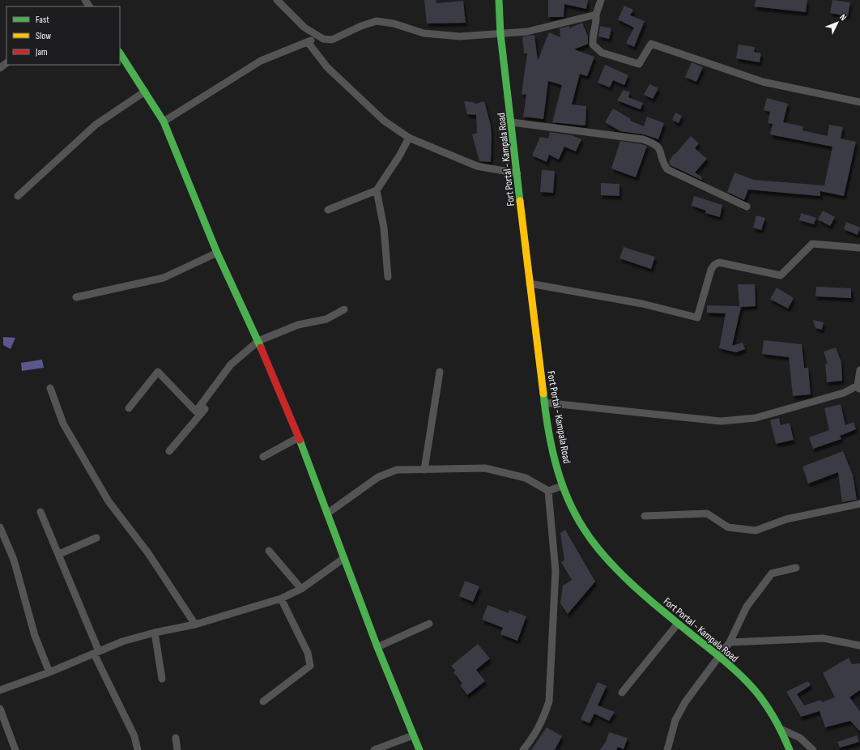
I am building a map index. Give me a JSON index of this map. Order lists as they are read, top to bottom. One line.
{"streets":{"main road":["Fort Portal - Kampala Road"]},"legend":["Fast","Slow","Jam"],"north":"top right"}
